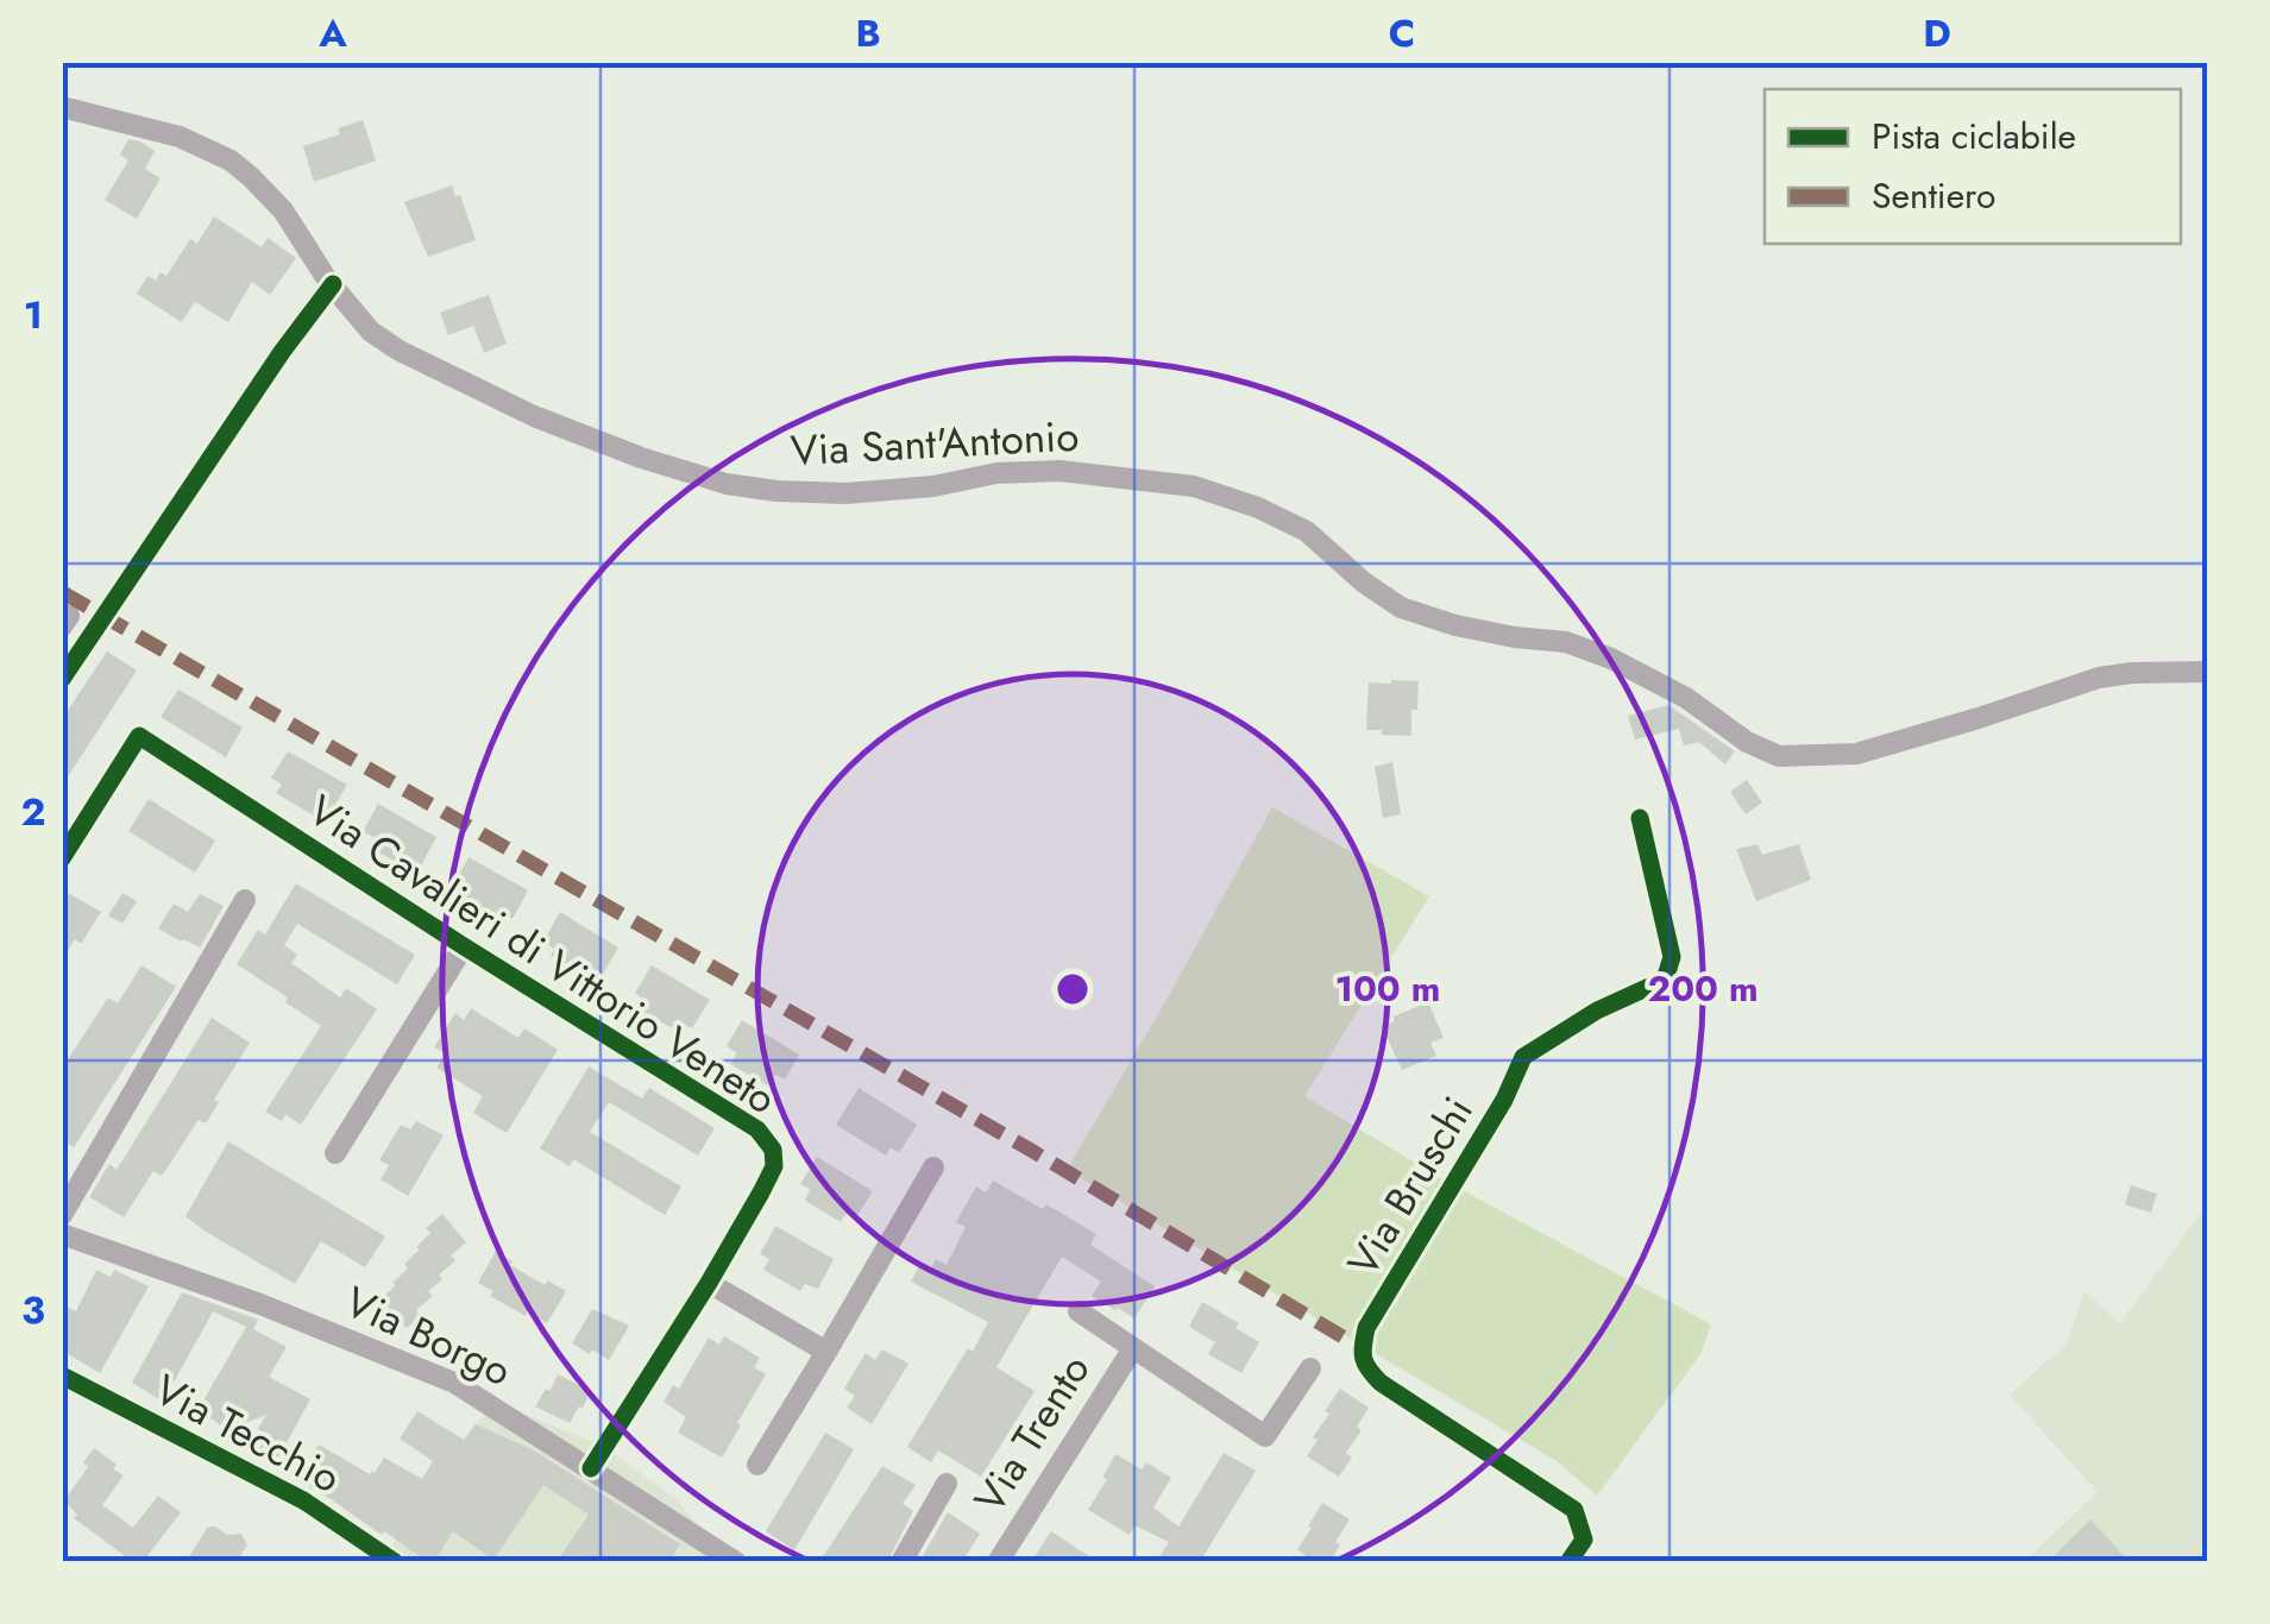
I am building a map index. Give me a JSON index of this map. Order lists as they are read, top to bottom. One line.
{"streets":{"street":["Via Sant'Antonio","Via Cavalieri di Vittorio Veneto","Via Bruschi","Via Borgo","Via Tecchio","Via Trento"]},"crossings":[["Via Cavalieri di Vittorio Veneto","Via Borgo"]],"legend":["Pista ciclabile","Sentiero"],"grid":{"columns":["A","B","C","D"],"rows":["1","2","3"]},"rings":["100 m","200 m"]}
